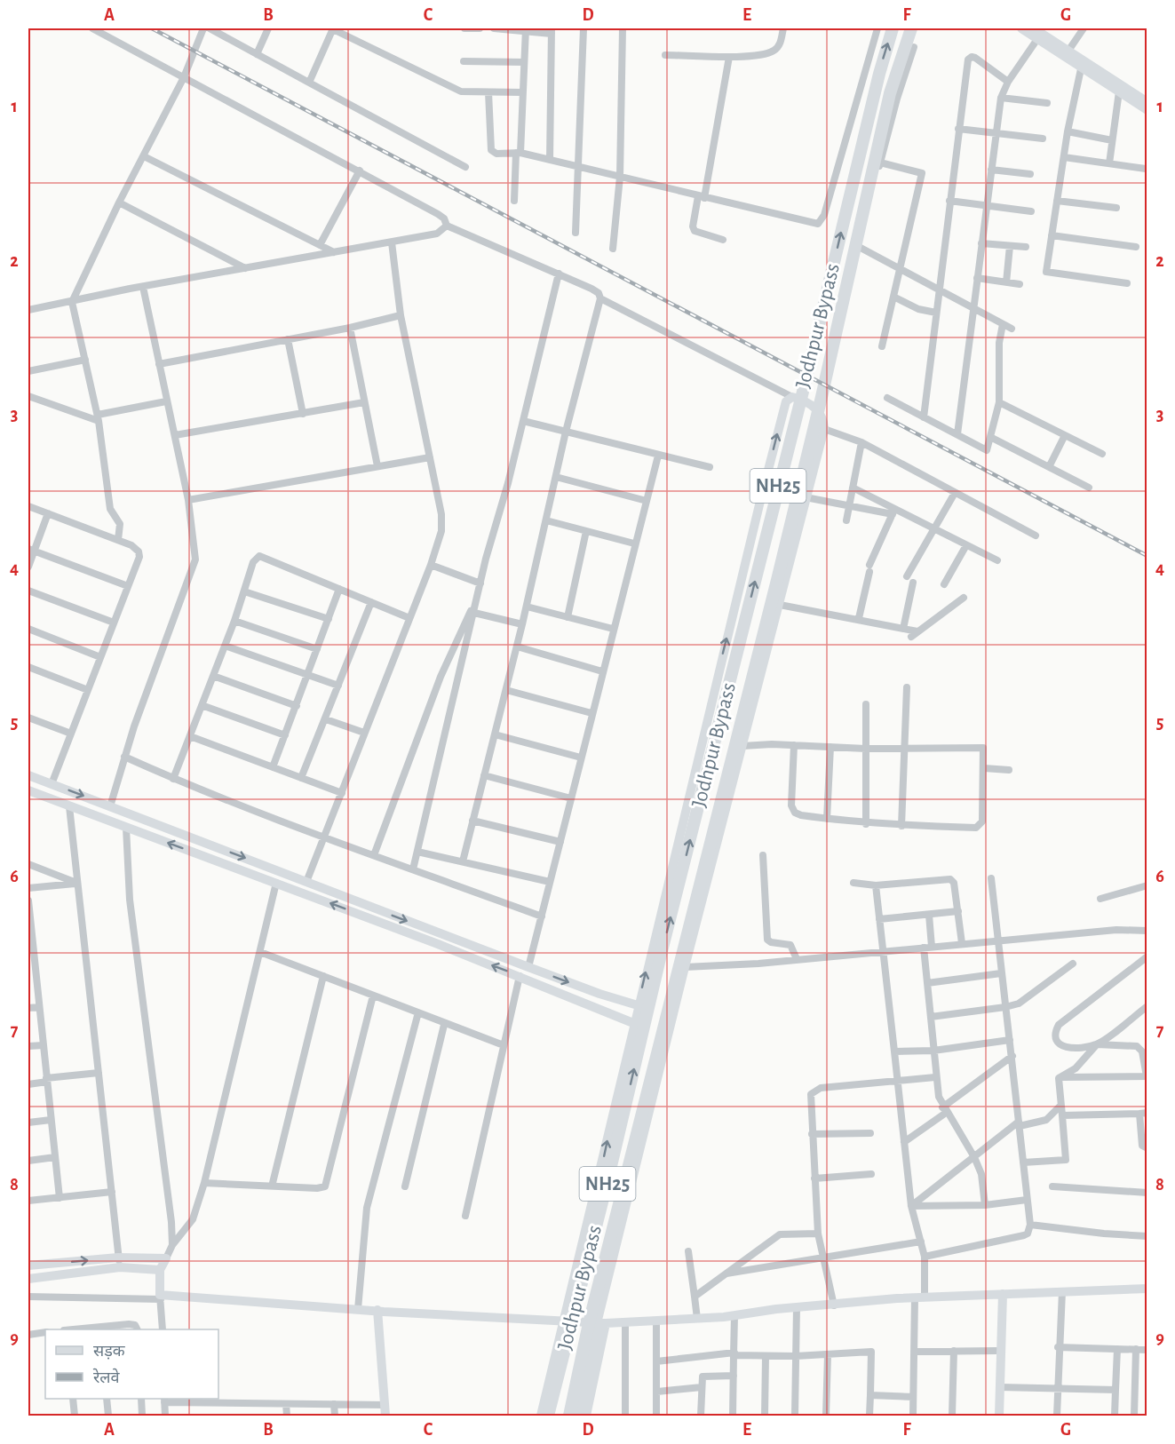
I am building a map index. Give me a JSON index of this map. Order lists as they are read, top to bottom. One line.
{"streets":{"highway":["Jodhpur Bypass","NH25"]},"legend":["सड़क","रेलवे"],"grid":{"columns":["A","B","C","D","E","F","G"],"rows":["1","2","3","4","5","6","7","8","9"]}}
